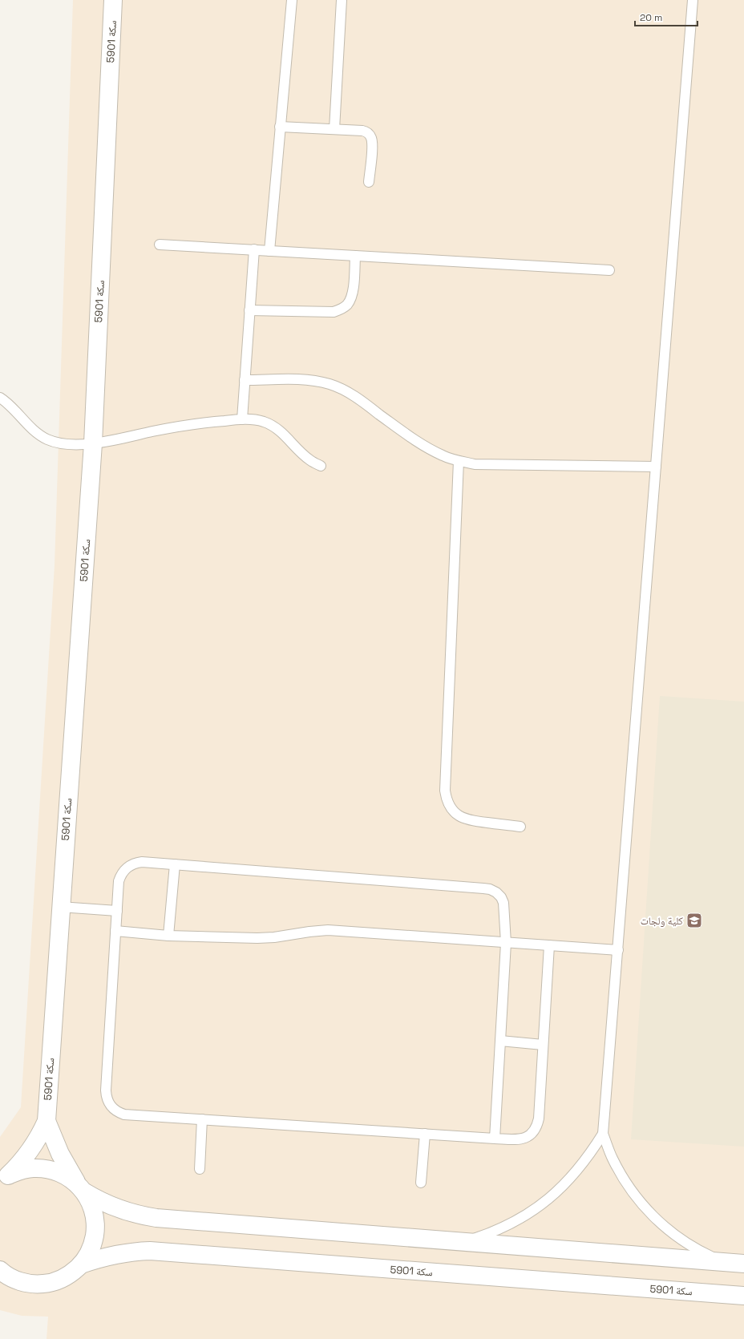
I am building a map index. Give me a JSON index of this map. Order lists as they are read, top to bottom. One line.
{"streets":{"street":["سكة 5901"]},"places":{"school or university":["كلية ولجات"]},"scale_bar":"20 m"}
